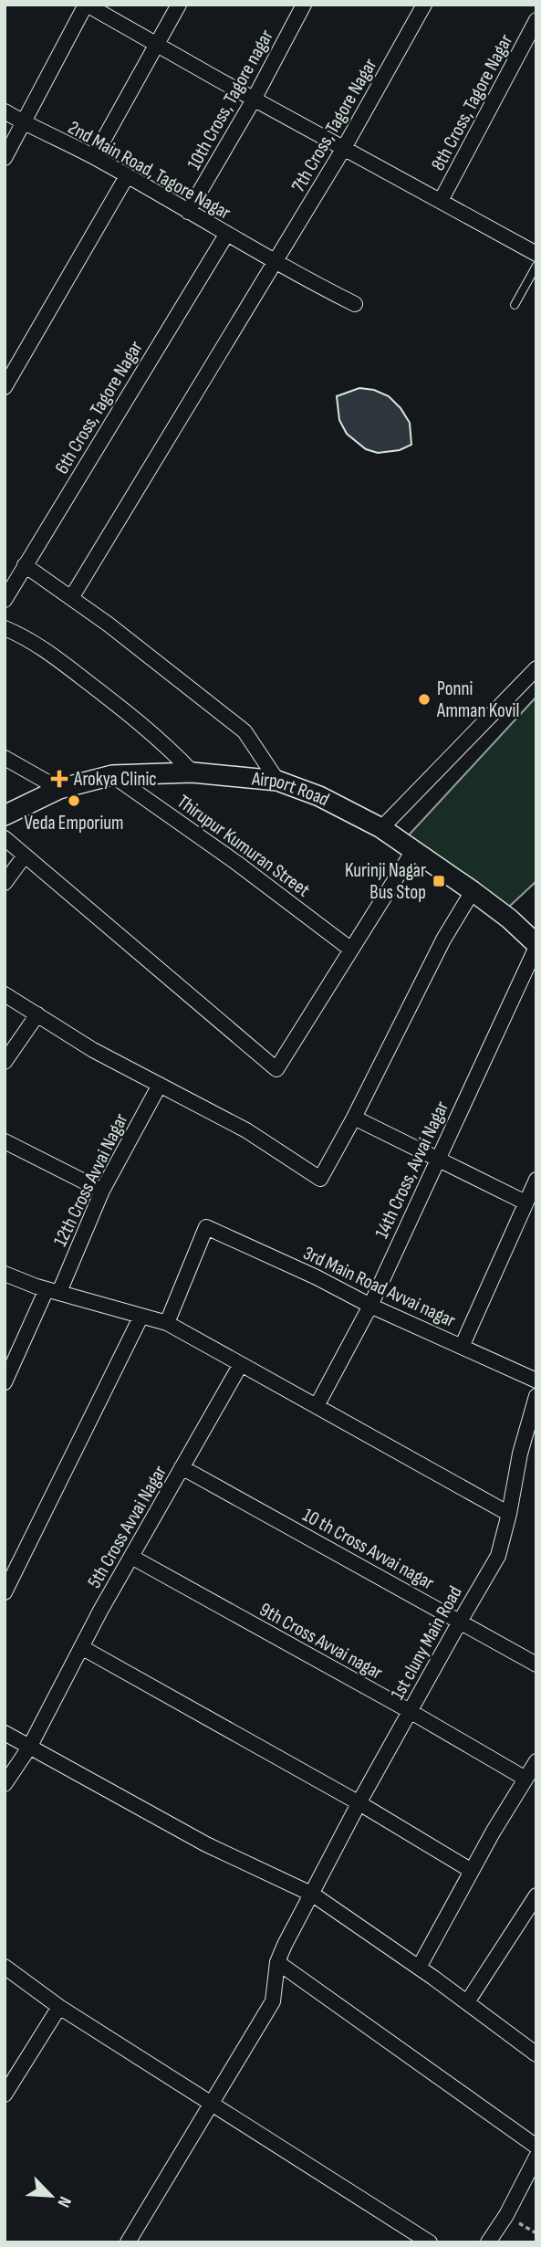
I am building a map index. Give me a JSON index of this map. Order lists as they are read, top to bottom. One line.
{"streets":{"street":["10th Cross, Tagore nagar","8th Cross, Tagore Nagar","7th Cross, Tagore Nagar","2nd Main Road, Tagore Nagar","6th Cross, Tagore Nagar","Airport Road","Thirupur Kumuran Street","14th Cross, Avvai Nagar","12th Cross Avvai Nagar","3rd Main Road Avvai nagar","5th Cross Avvai Nagar","10 th Cross Avvai nagar","9th Cross Avvai nagar","1st cluny Main Road"]},"crossings":[["10th Cross, Tagore nagar","2nd Main Road, Tagore Nagar"],["7th Cross, Tagore Nagar","2nd Main Road, Tagore Nagar"],["2nd Main Road, Tagore Nagar","6th Cross, Tagore Nagar"],["Airport Road","Thirupur Kumuran Street"],["Airport Road","14th Cross, Avvai Nagar"],["14th Cross, Avvai Nagar","3rd Main Road Avvai nagar"],["5th Cross Avvai Nagar","10 th Cross Avvai nagar"],["5th Cross Avvai Nagar","9th Cross Avvai nagar"],["10 th Cross Avvai nagar","1st cluny Main Road"],["9th Cross Avvai nagar","1st cluny Main Road"]],"places":{"other":["Ponni Amman Kovil","Veda Emporium"],"health":["Arokya Clinic"],"transit":["Kurinji Nagar Bus Stop"]},"north":"bottom right"}
